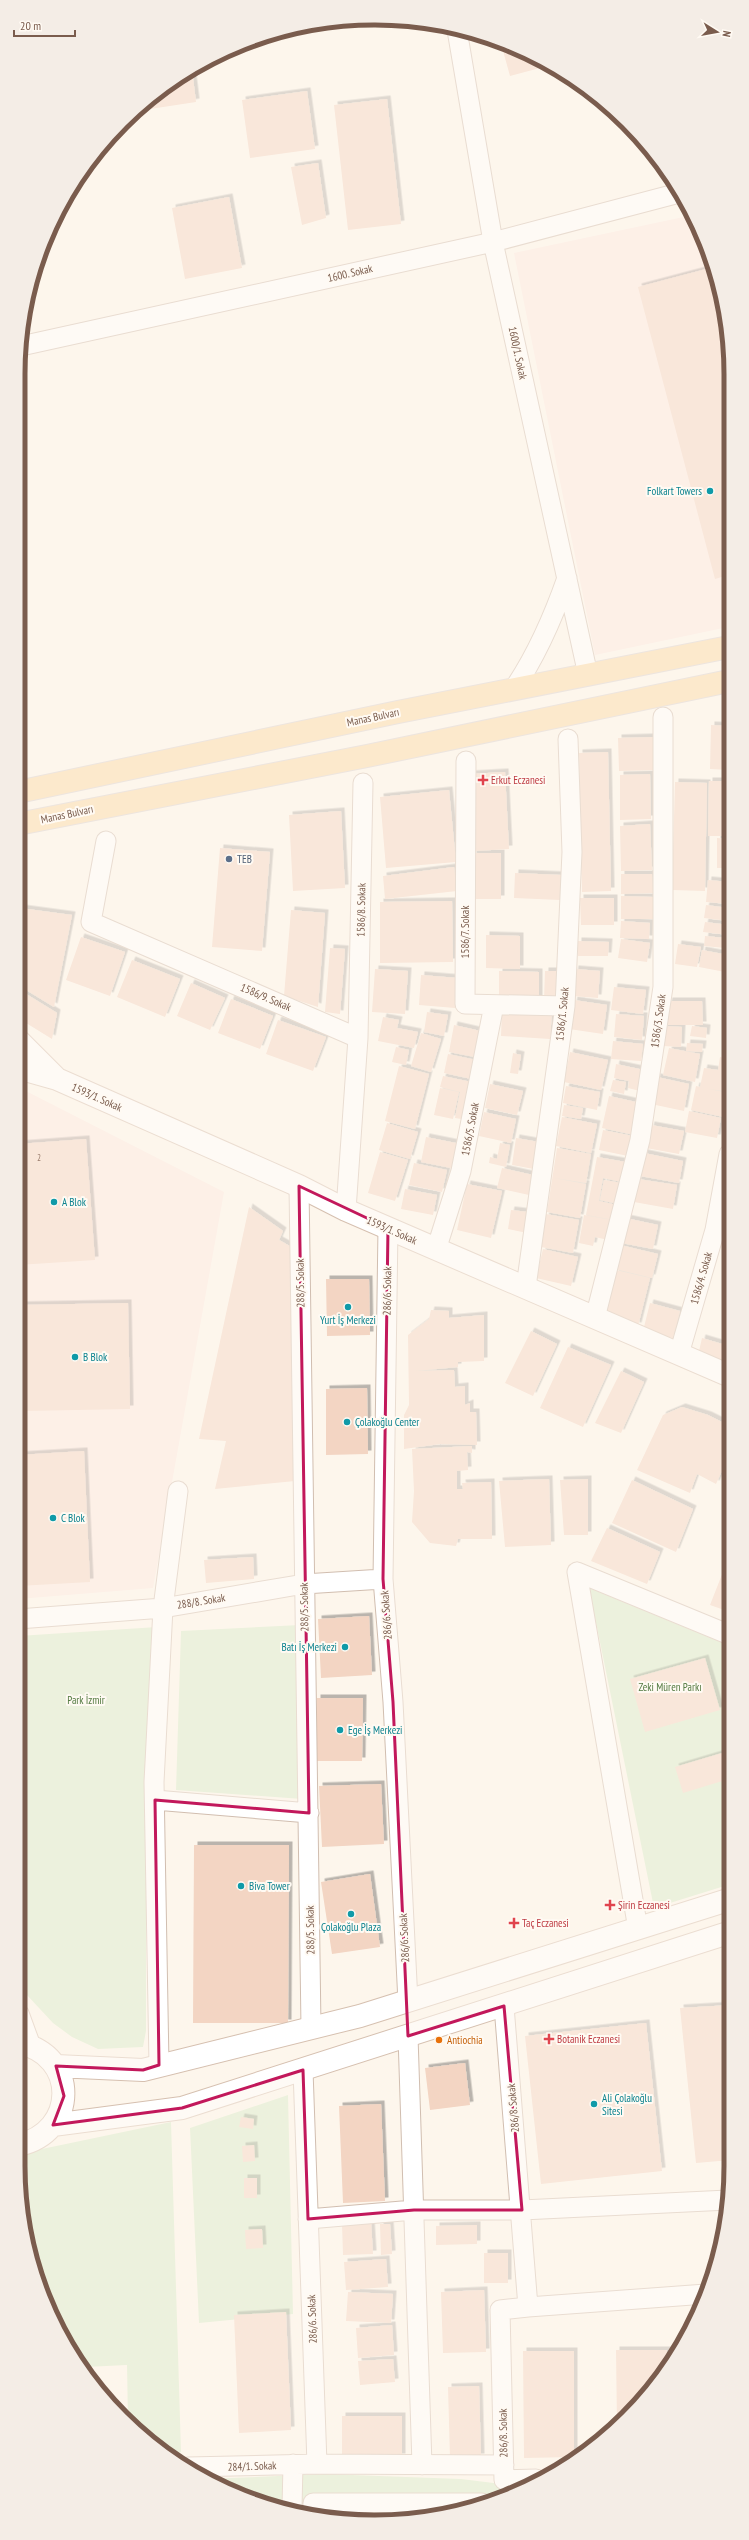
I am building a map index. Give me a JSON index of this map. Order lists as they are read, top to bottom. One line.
{"streets":{"main road":["Manas Bulvarı","1593/1. Sokak"],"street":["1600. Sokak","1600/1. Sokak","1586/8. Sokak","1586/7. Sokak","1586/9. Sokak","1586/1. Sokak","1586/3. Sokak","1586/5. Sokak","1586/4. Sokak","288/5. Sokak","286/6. Sokak","288/8. Sokak","286/8. Sokak","284/1. Sokak"]},"crossings":[["1600. Sokak","1600/1. Sokak"],["1600/1. Sokak","Manas Bulvarı"],["1586/8. Sokak","1586/9. Sokak"],["1586/7. Sokak","1586/1. Sokak"],["1586/7. Sokak","1586/5. Sokak"],["1586/1. Sokak","1593/1. Sokak"],["1586/3. Sokak","1593/1. Sokak"],["1593/1. Sokak","1586/5. Sokak"],["1593/1. Sokak","1586/4. Sokak"],["1593/1. Sokak","288/5. Sokak"],["1593/1. Sokak","286/6. Sokak"],["288/5. Sokak","288/8. Sokak"],["286/6. Sokak","288/8. Sokak"],["286/6. Sokak","284/1. Sokak"]],"parks":["Zeki Müren Parkı","Park İzmir"],"places":{"other":["Folkart Towers","TEB","A Blok","Yurt İş Merkezi","B Blok","Çolakoğlu Center","C Blok","Batı İş Merkezi","Ege İş Merkezi","Biva Tower","Çolakoğlu Plaza","Antiochia","Ali Çolakoğlu Sitesi"],"health":["Erkut Eczanesi","Şirin Eczanesi","Taç Eczanesi","Botanik Eczanesi"]},"house_numbers":["2"],"scale_bar":"20 m","north":"right"}
